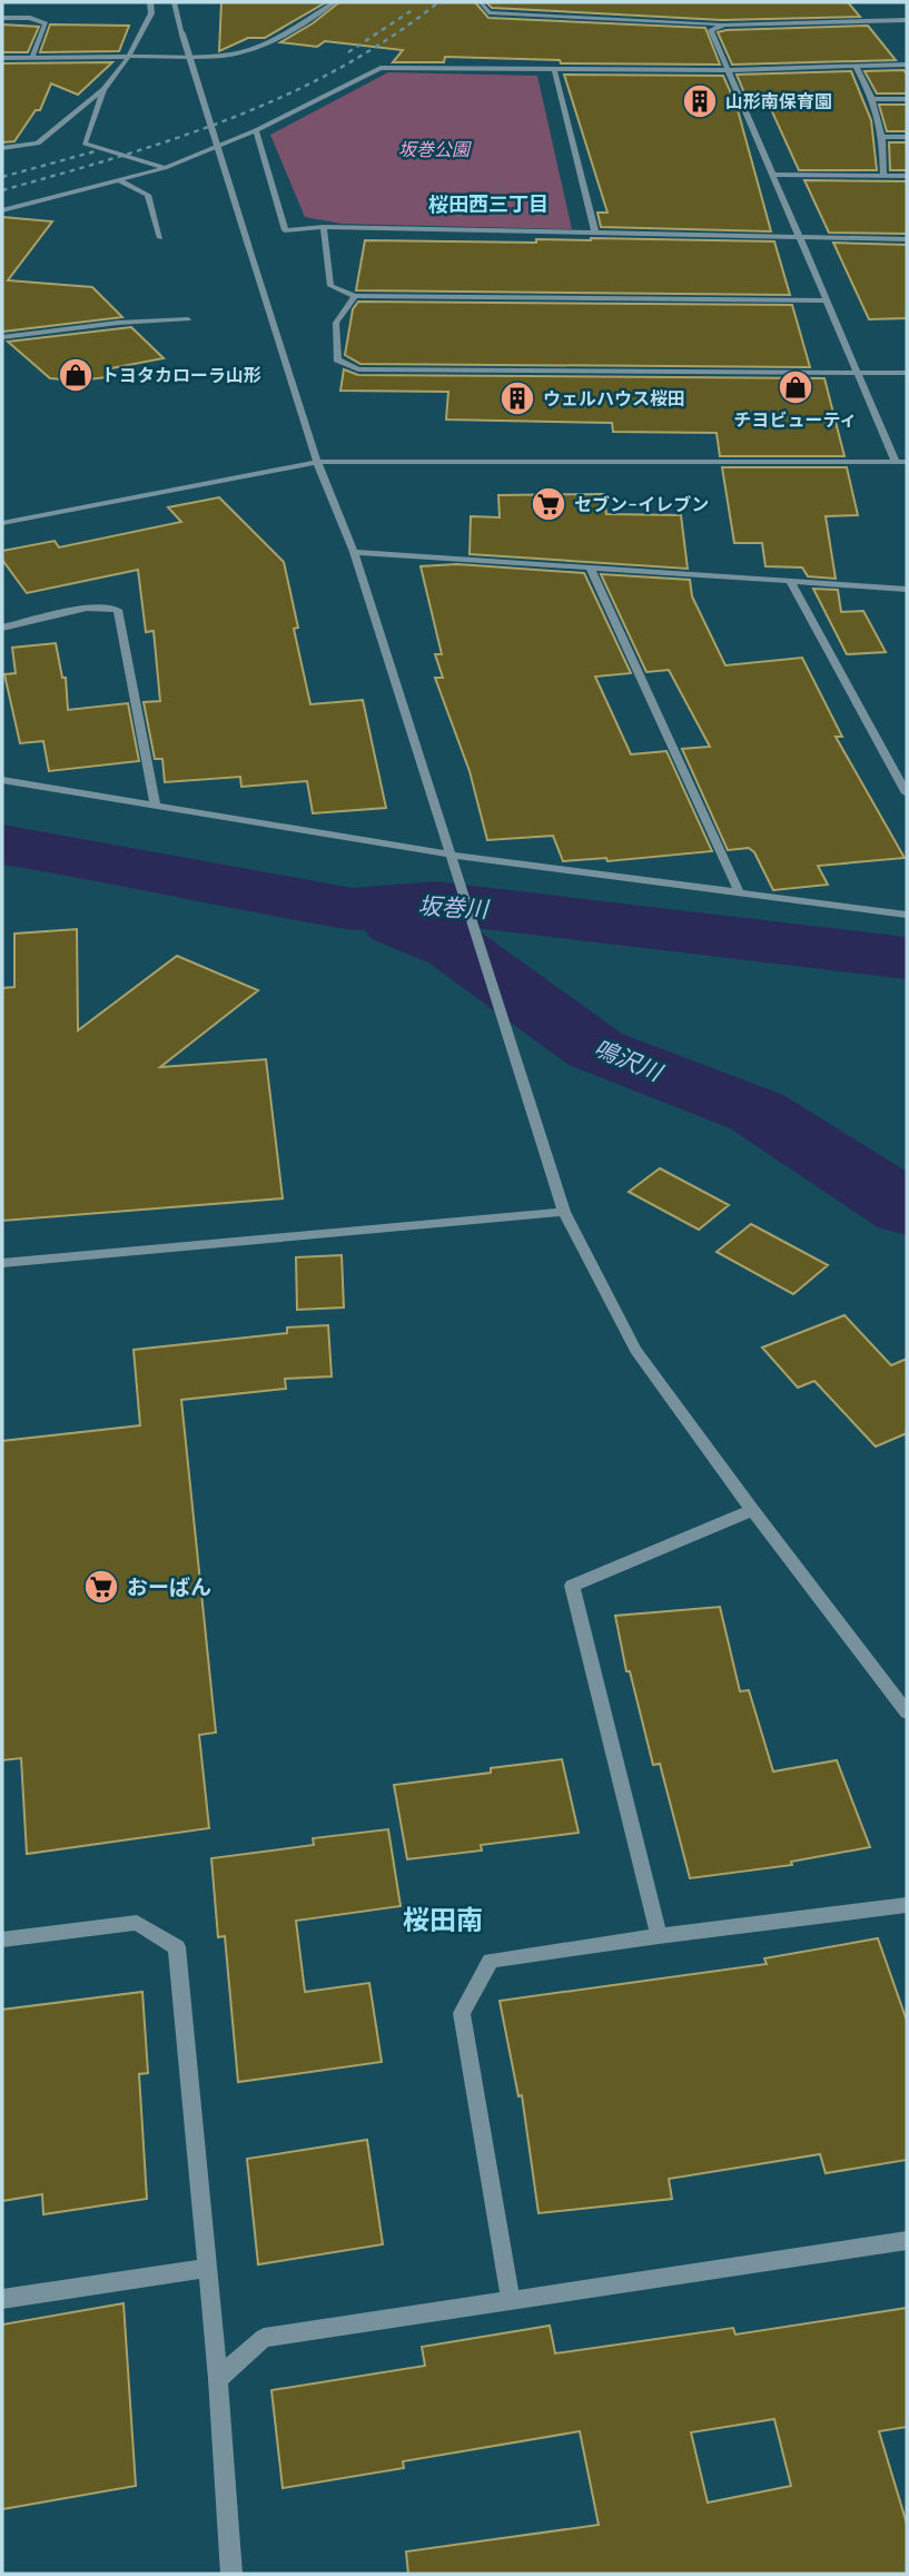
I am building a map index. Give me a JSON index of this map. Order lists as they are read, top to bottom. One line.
{"districts":["桜田西三丁目","桜田南"],"water":["坂巻川","鳴沢川"],"parks":["坂巻公園"],"places":{"building":["山形南保育園","ウェルハウス桜田"],"shop":["トヨタカローラ山形","チヨビューティ"],"supermarket":["セブン-イレブン","おーばん"]}}
